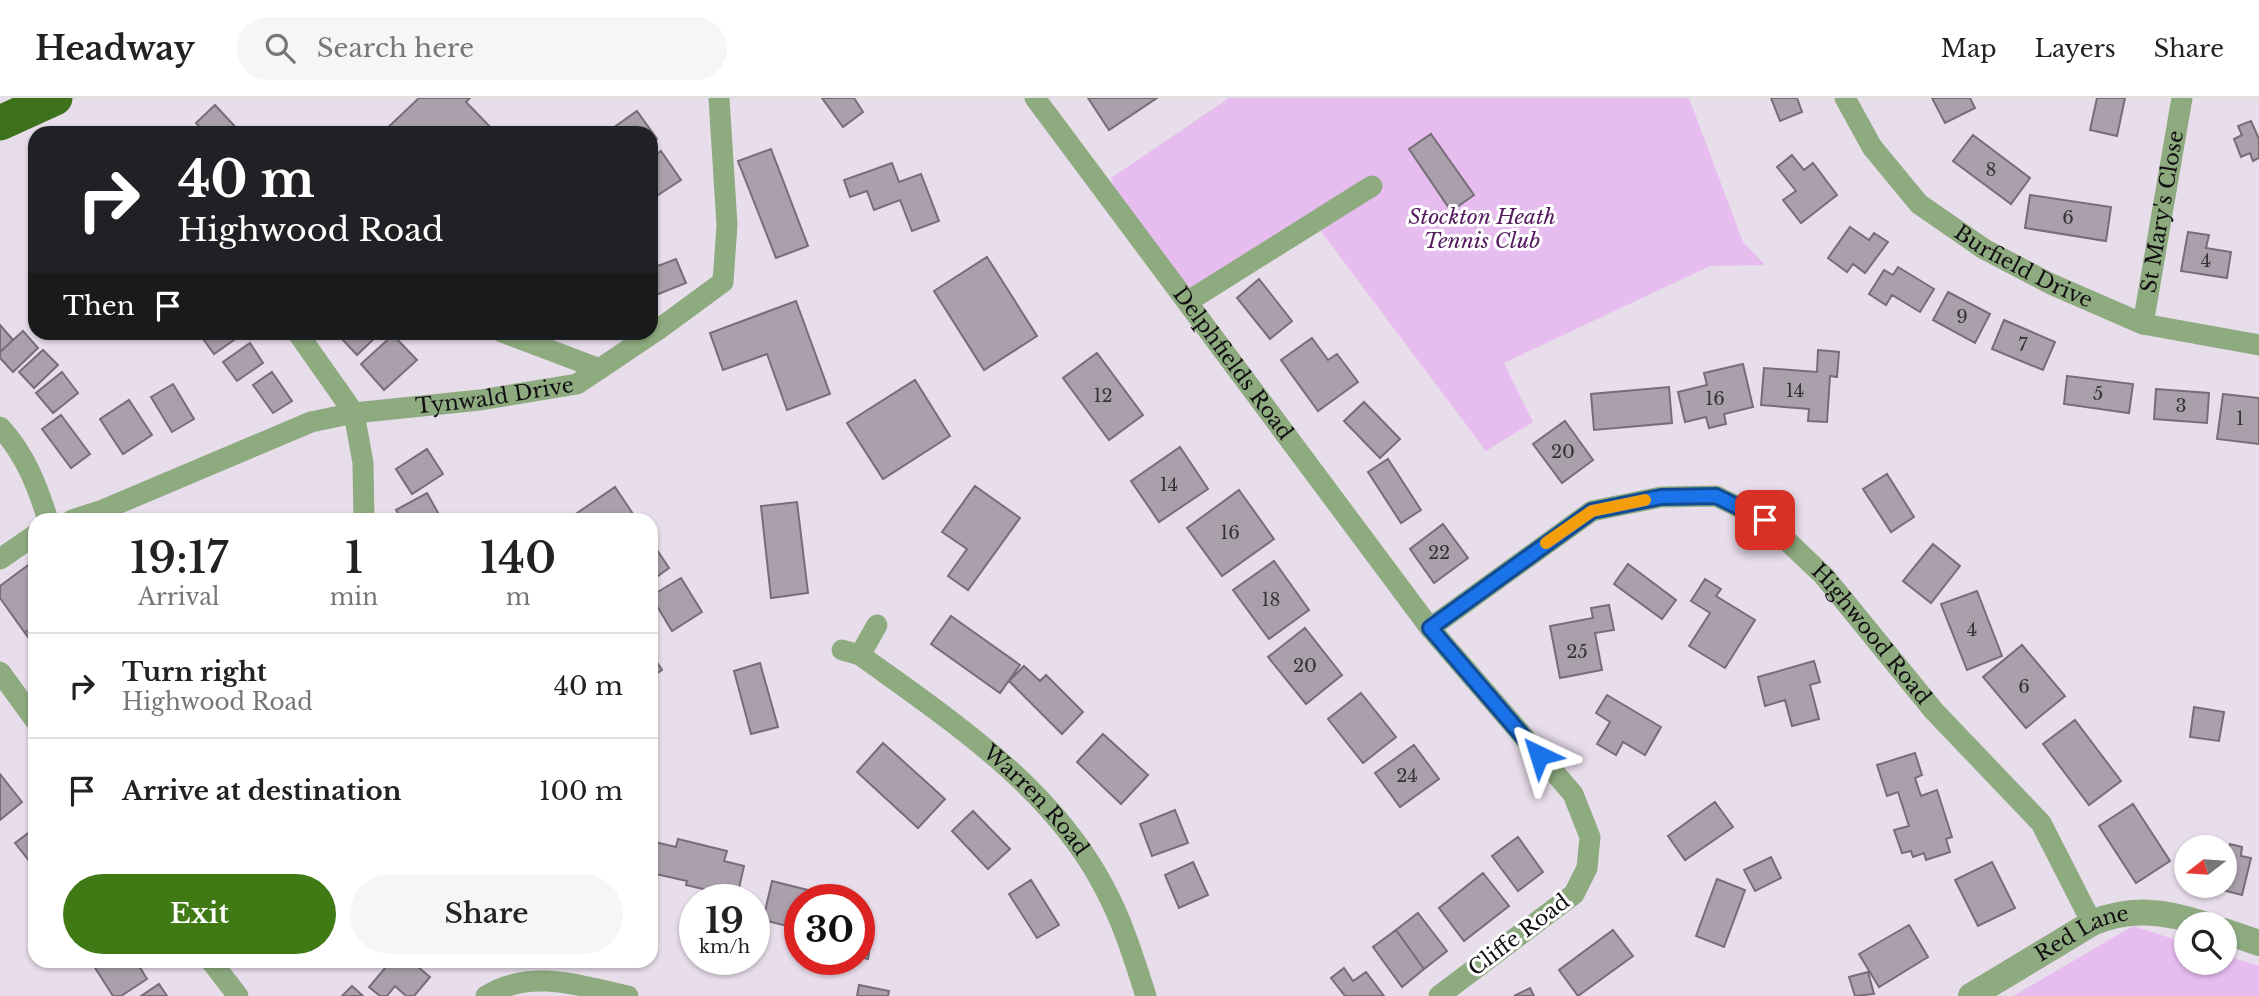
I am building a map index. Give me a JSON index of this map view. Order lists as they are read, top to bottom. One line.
{"streets":{"street":["St Mary's Close","Burfield Drive","Delphfields Road","Tynwald Drive","Highwood Road","Warren Road","Cliffe Road","Red Lane"]},"crossings":[["St Mary's Close","Burfield Drive"],["Delphfields Road","Highwood Road"],["Delphfields Road","Cliffe Road"],["Highwood Road","Cliffe Road"],["Highwood Road","Red Lane"]],"parks":["Stockton Heath Tennis Club"],"house_numbers":["8","6","4","9","7","14","5","12","16","3","1","20","14","16","22","18","4","25","20","6","24"],"north":"left","page":{"header":"Headway","search":"Search here","nav":["Map","Layers","Share"],"turn":["40 m","Highwood Road"],"then":"Then","eta":["19:17","Arrival","1","min","140","m"],"list":[{"name":"Turn right","note":"Highwood Road","value":"40 m"},{"name":"Arrive at destination","value":"100 m"}],"buttons":["Exit","Share"],"speed":"19 km/h","limit":"30"}}
